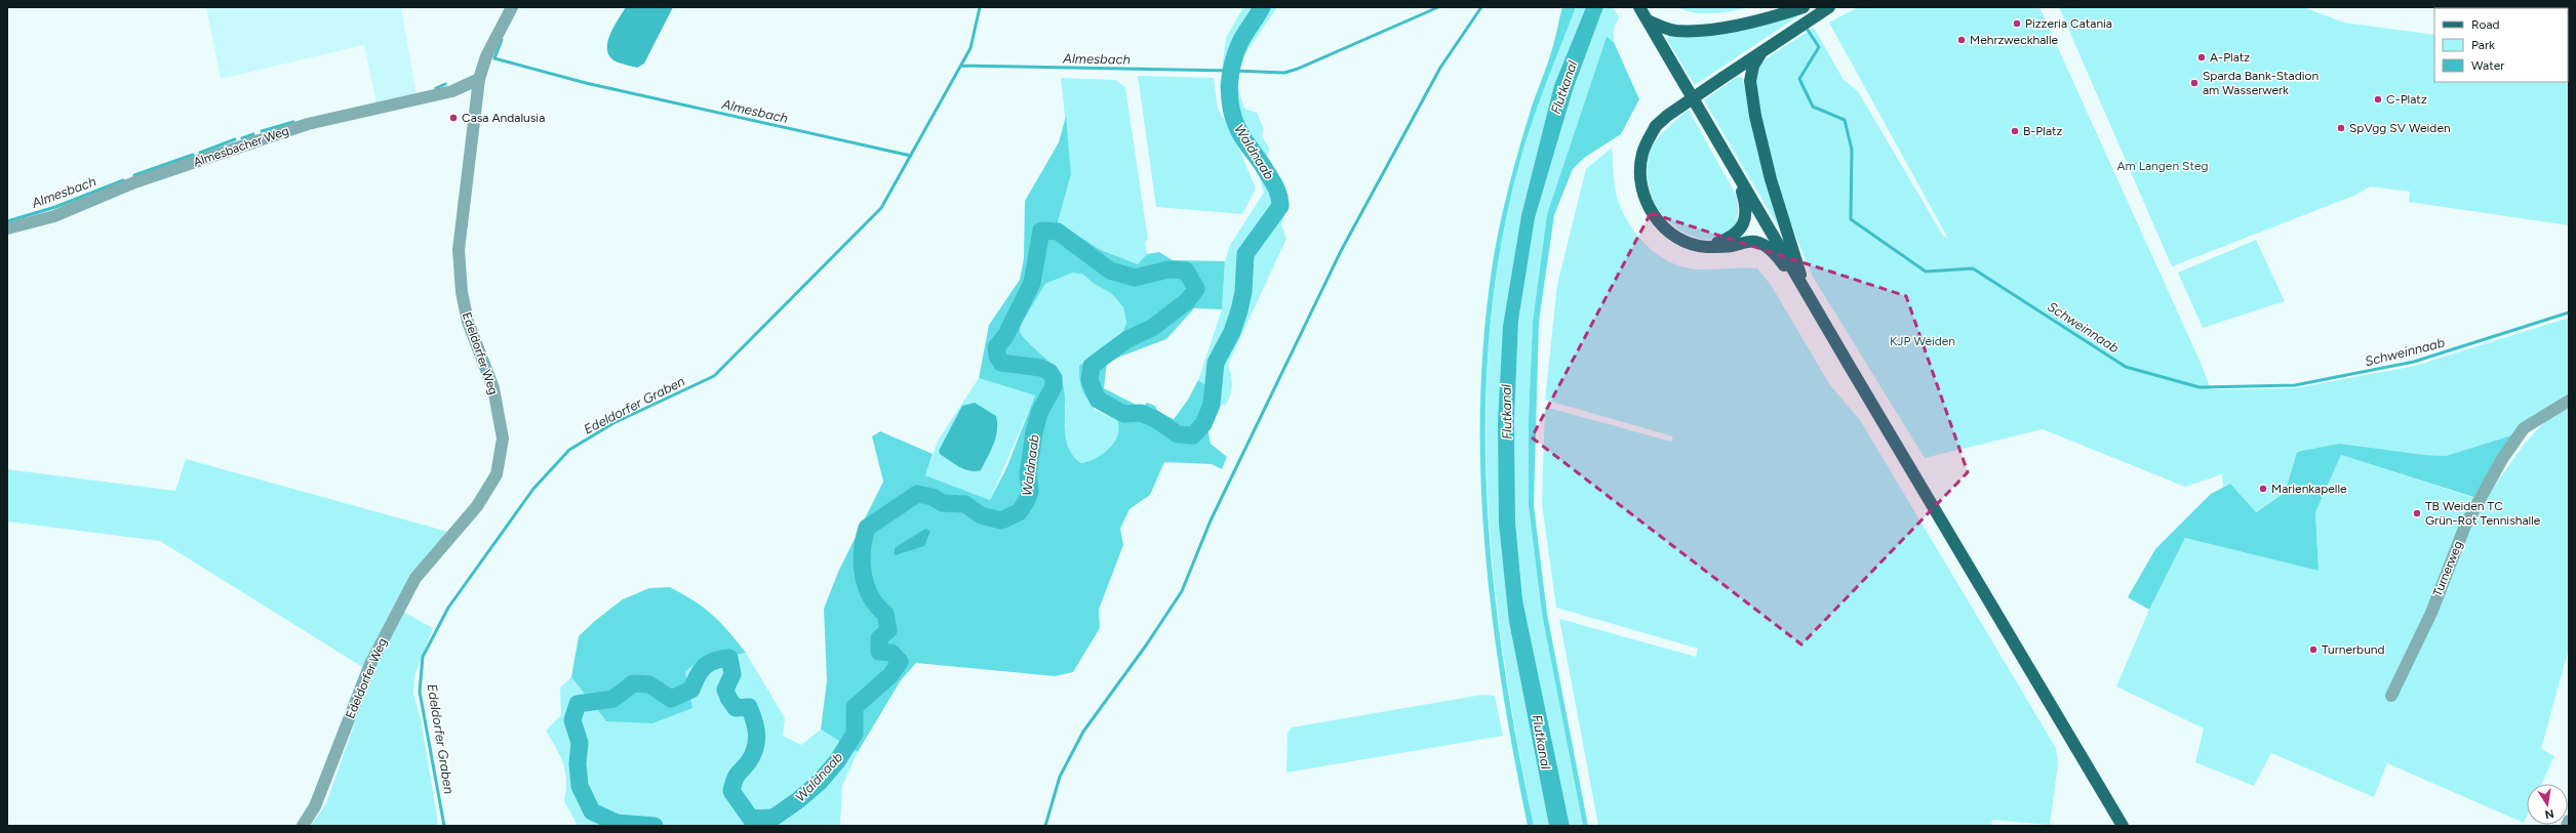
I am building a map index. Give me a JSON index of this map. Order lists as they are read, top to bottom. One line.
{"streets":{"street":["Almesbacher Weg","Edeldorfer Weg","Turnerweg"]},"crossings":[["Almesbacher Weg","Edeldorfer Weg"]],"water":["Almesbach","Flutkanal","Waldnaab","Schweinnaab","Edeldorfer Graben"],"parks":["Am Langen Steg","KJP Weiden"],"places":["Pizzeria Catania","Mehrzweckhalle","A-Platz","Sparda Bank-Stadion am Wasserwerk","C-Platz","Casa Andalusia","SpVgg SV Weiden","B-Platz","Marienkapelle","TB Weiden TC Grün-Rot Tennishalle","Turnerbund"],"legend":["Road","Park","Water"],"north":"bottom"}
